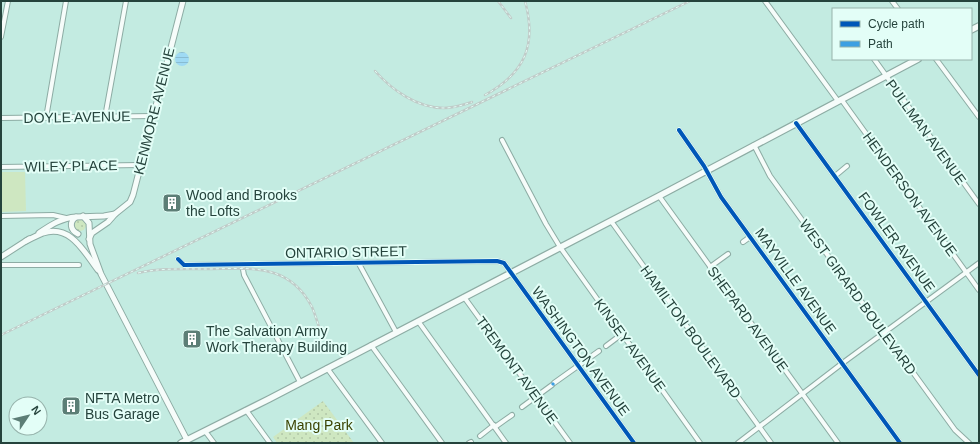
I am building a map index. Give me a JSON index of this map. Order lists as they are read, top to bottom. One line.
{"streets":{"street":["KENMORE AVENUE","DOYLE AVENUE","PULLMAN AVENUE","WILEY PLACE","HENDERSON AVENUE","FOWLER AVENUE","ONTARIO STREET","MAYVILLE AVENUE","WEST GIRARD BOULEVARD","SHEPARD AVENUE","HAMILTON BOULEVARD","KINSEY AVENUE","WASHINGTON AVENUE","TREMONT AVENUE"]},"crossings":[["KENMORE AVENUE","DOYLE AVENUE"],["KENMORE AVENUE","WILEY PLACE"],["ONTARIO STREET","WASHINGTON AVENUE"]],"parks":["Mang Park"],"places":{"building":["Wood and Brooks the Lofts","The Salvation Army Work Therapy Building","NFTA Metro Bus Garage"]},"legend":["Cycle path","Path"],"north":"top right"}
